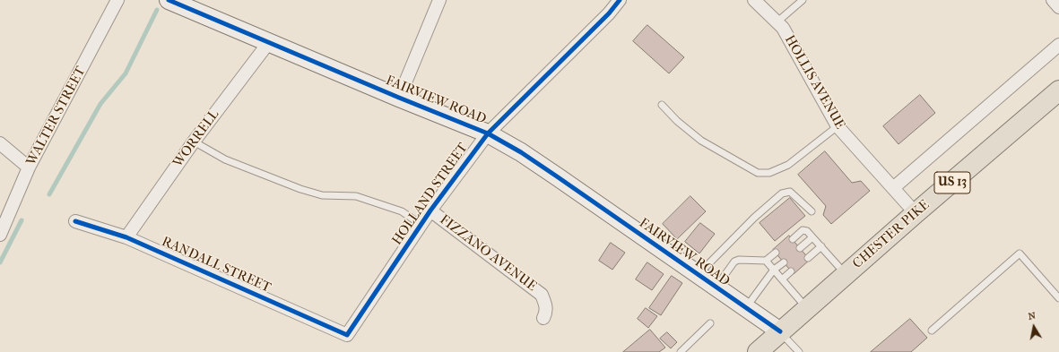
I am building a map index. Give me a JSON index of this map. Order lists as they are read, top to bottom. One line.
{"streets":{"main road":["US 13","CHESTER PIKE"],"street":["HOLLIS AVENUE","FAIRVIEW ROAD","WALTER STREET","WORRELL","HOLLAND STREET","FIZZANO AVENUE","RANDALL STREET"]},"crossings":[["HOLLIS AVENUE","CHESTER PIKE"],["FAIRVIEW ROAD","WORRELL"],["FAIRVIEW ROAD","HOLLAND STREET"],["FAIRVIEW ROAD","CHESTER PIKE"],["WORRELL","RANDALL STREET"],["HOLLAND STREET","FIZZANO AVENUE"],["HOLLAND STREET","RANDALL STREET"]],"north":"top"}
